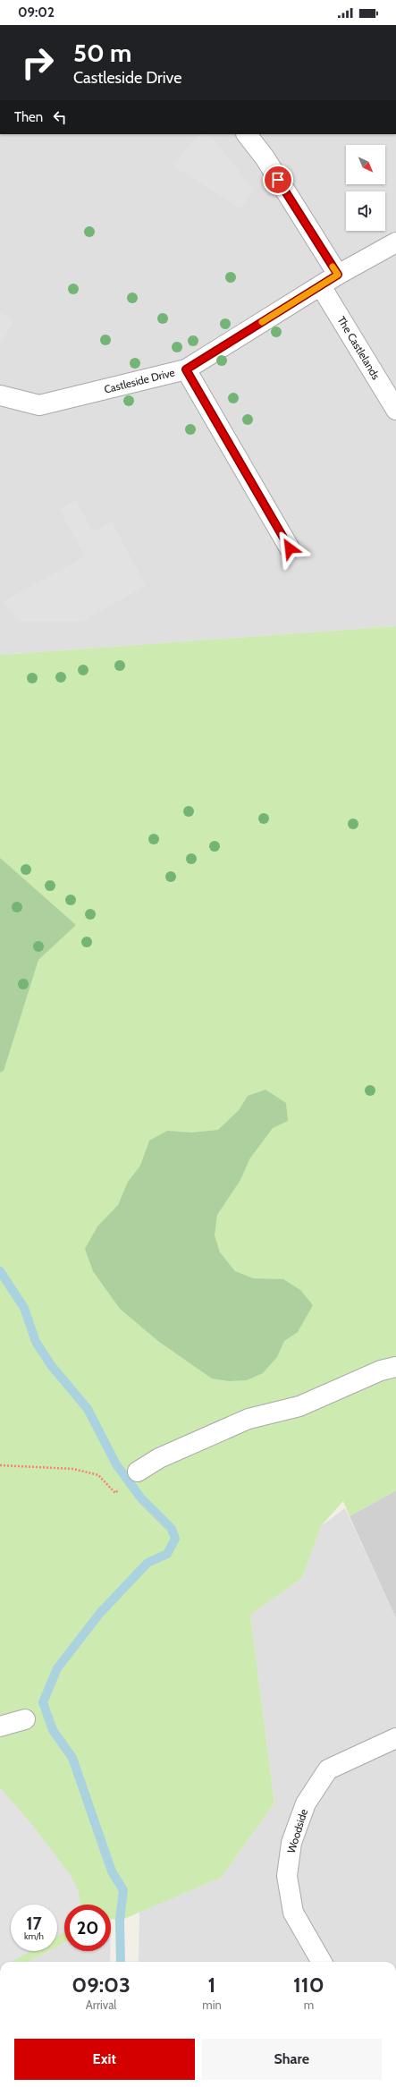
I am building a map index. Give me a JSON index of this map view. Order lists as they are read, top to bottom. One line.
{"streets":{"street":["The Castlelands","Castleside Drive","Woodside"]},"crossings":[["The Castlelands","Castleside Drive"]],"north":"bottom right","page":{"status":"09:02","turn":["50 m","Castleside Drive"],"then":"Then","speed":"17 km/h","limit":"20","eta":["09:03","Arrival","1","min","110","m"],"buttons":["Exit","Share"]}}
